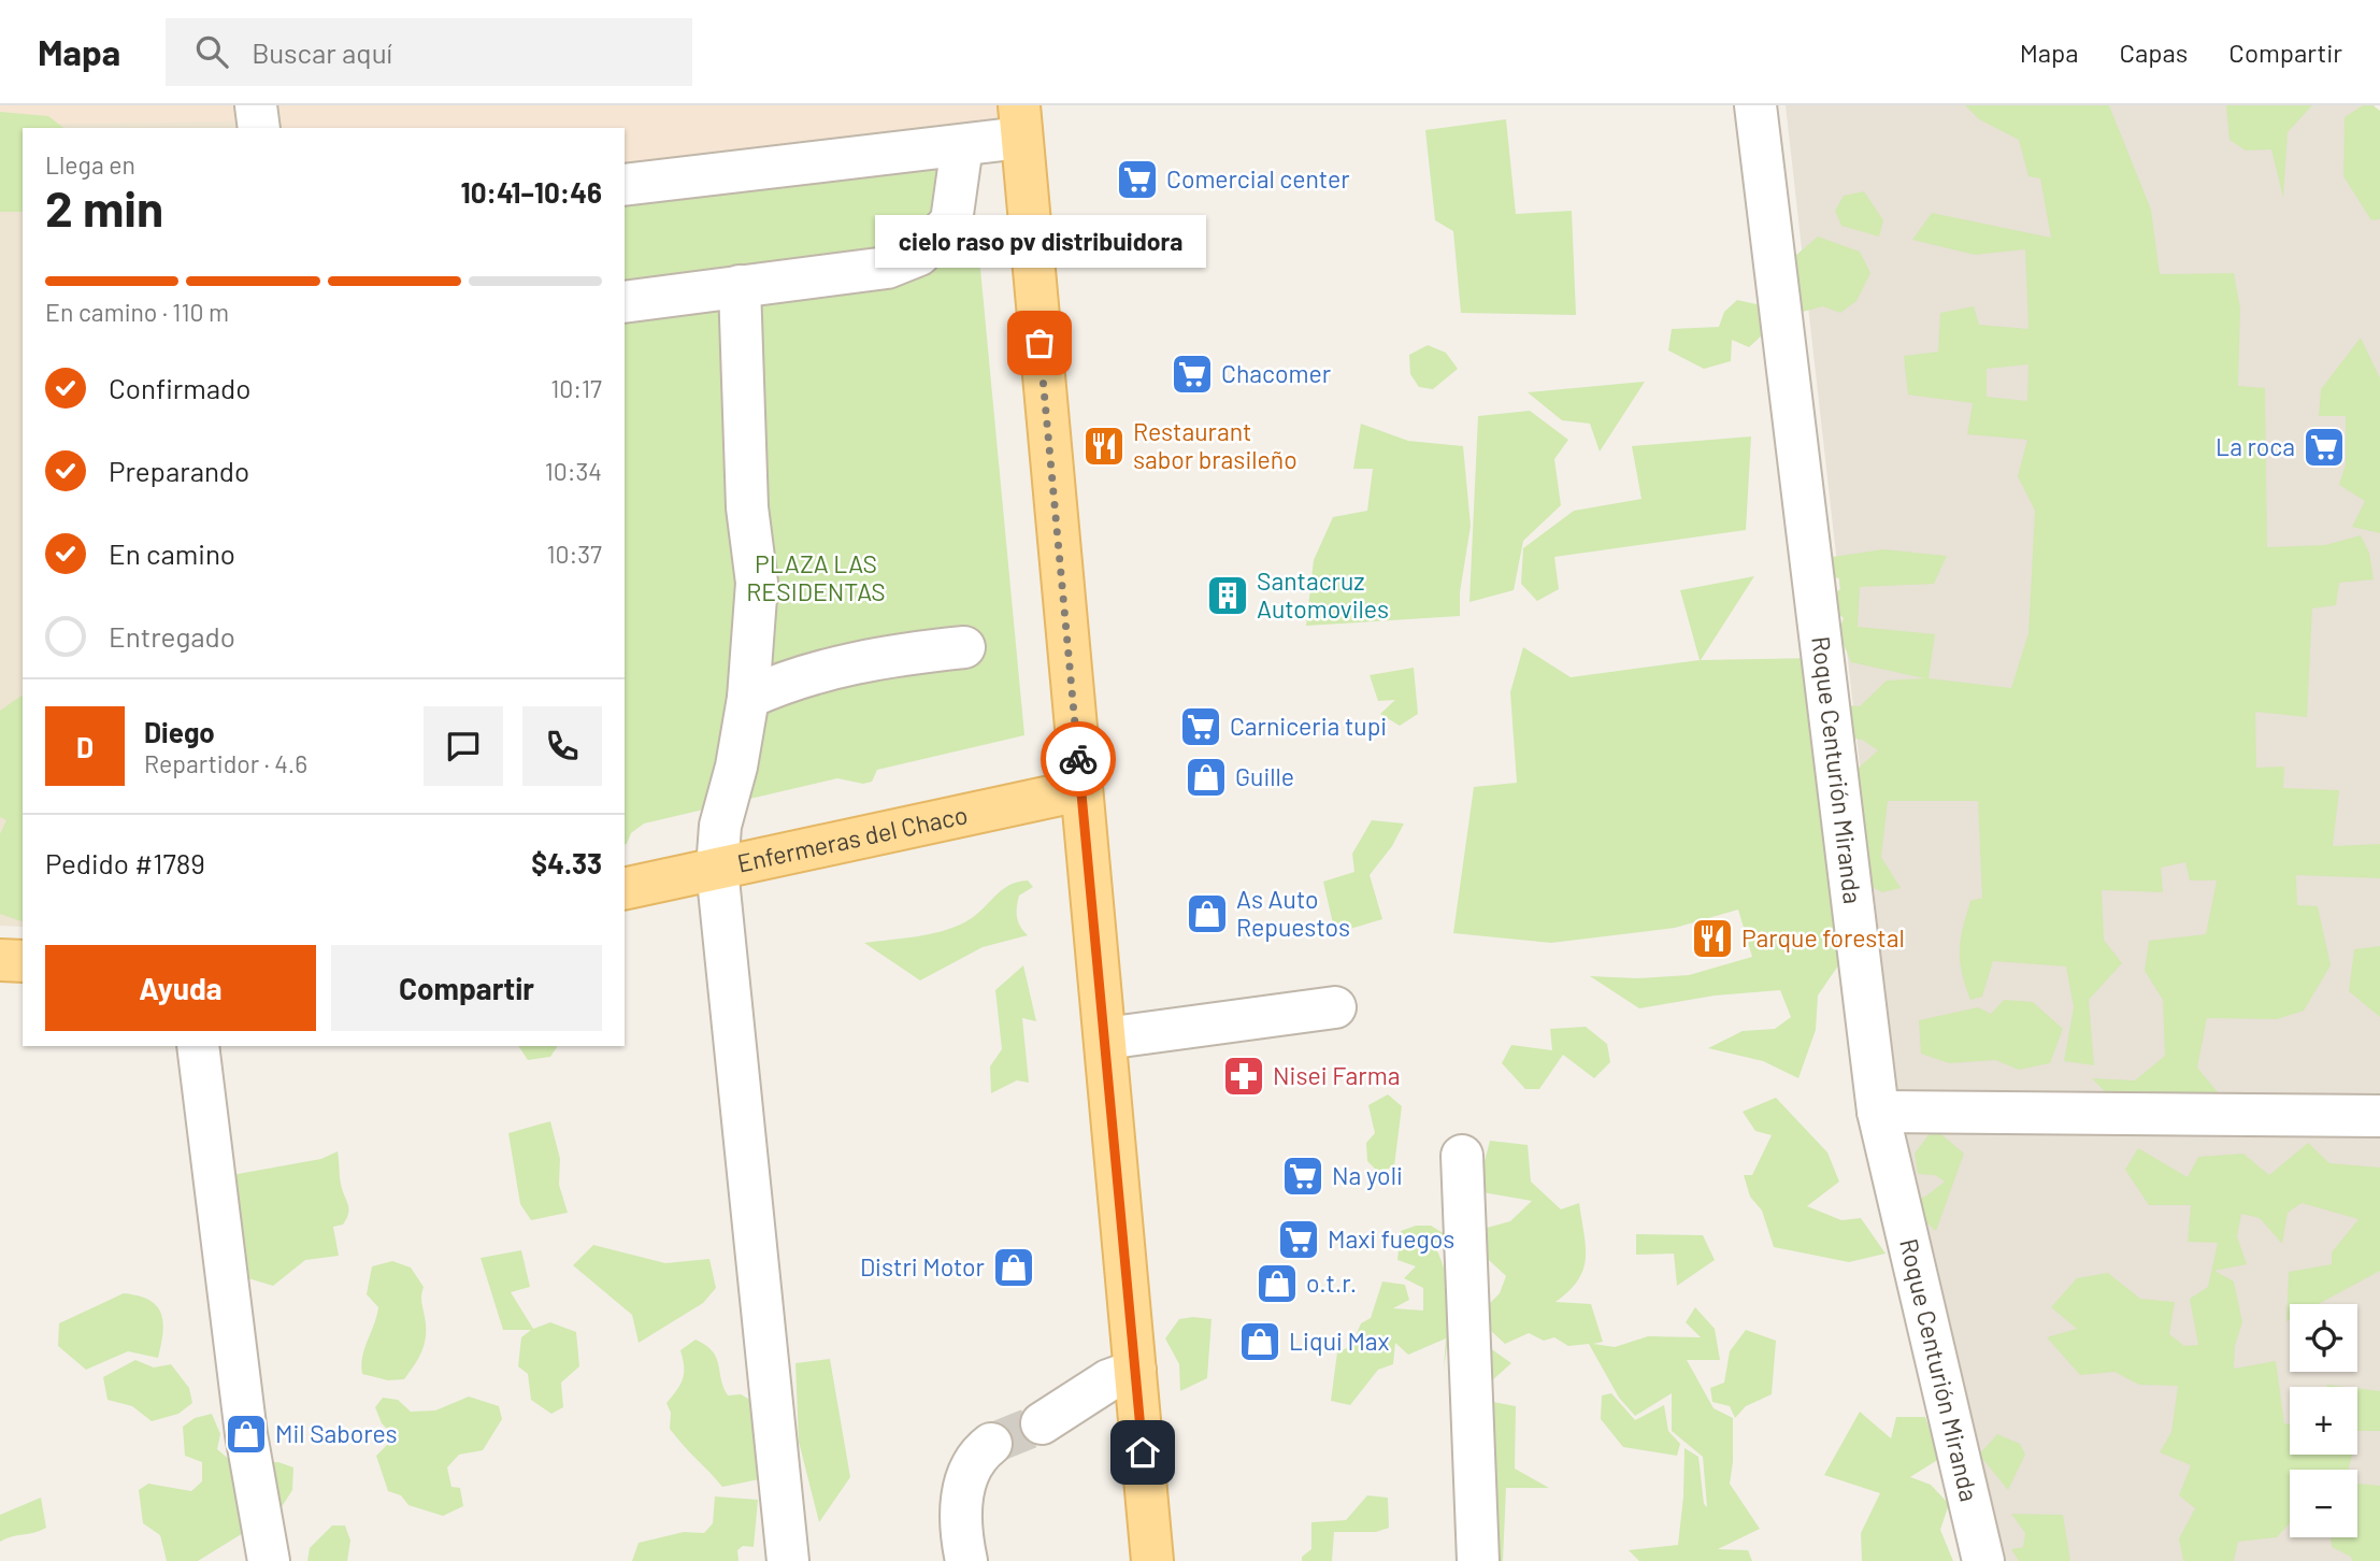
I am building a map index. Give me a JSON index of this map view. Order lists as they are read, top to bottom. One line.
{"streets":{"main road":["Enfermeras del Chaco"],"street":["Roque Centurión Miranda"]},"parks":["PLAZA LAS RESIDENTAS"],"places":{"supermarket":["Comercial center","Chacomer","La roca","Carniceria tupi","Na yoli","Maxi fuegos"],"other":["cielo raso pv distribuidora"],"restaurant":["Restaurant sabor brasileño","Parque forestal"],"building":["Santacruz Automoviles"],"shop":["Guille","As Auto Repuestos","Distri Motor","o.t.r.","Liqui Max","Mil Sabores"],"pharmacy":["Nisei Farma"]},"page":{"header":"Mapa","search":"Buscar aquí","nav":["Mapa","Capas","Compartir"],"heading":["2 min","Llega en","10:41–10:46"],"panel":["Diego","Repartidor · 4.6","Pedido #1789","$4.33"],"bubble":"cielo raso pv distribuidora","bar":"En camino · 110 m","list":[["Confirmado","10:17"],["Preparando","10:34"],["En camino","10:37"],"Entregado"],"round":"D","buttons":["Ayuda","Compartir"],"map_buttons":["+","−"]}}
